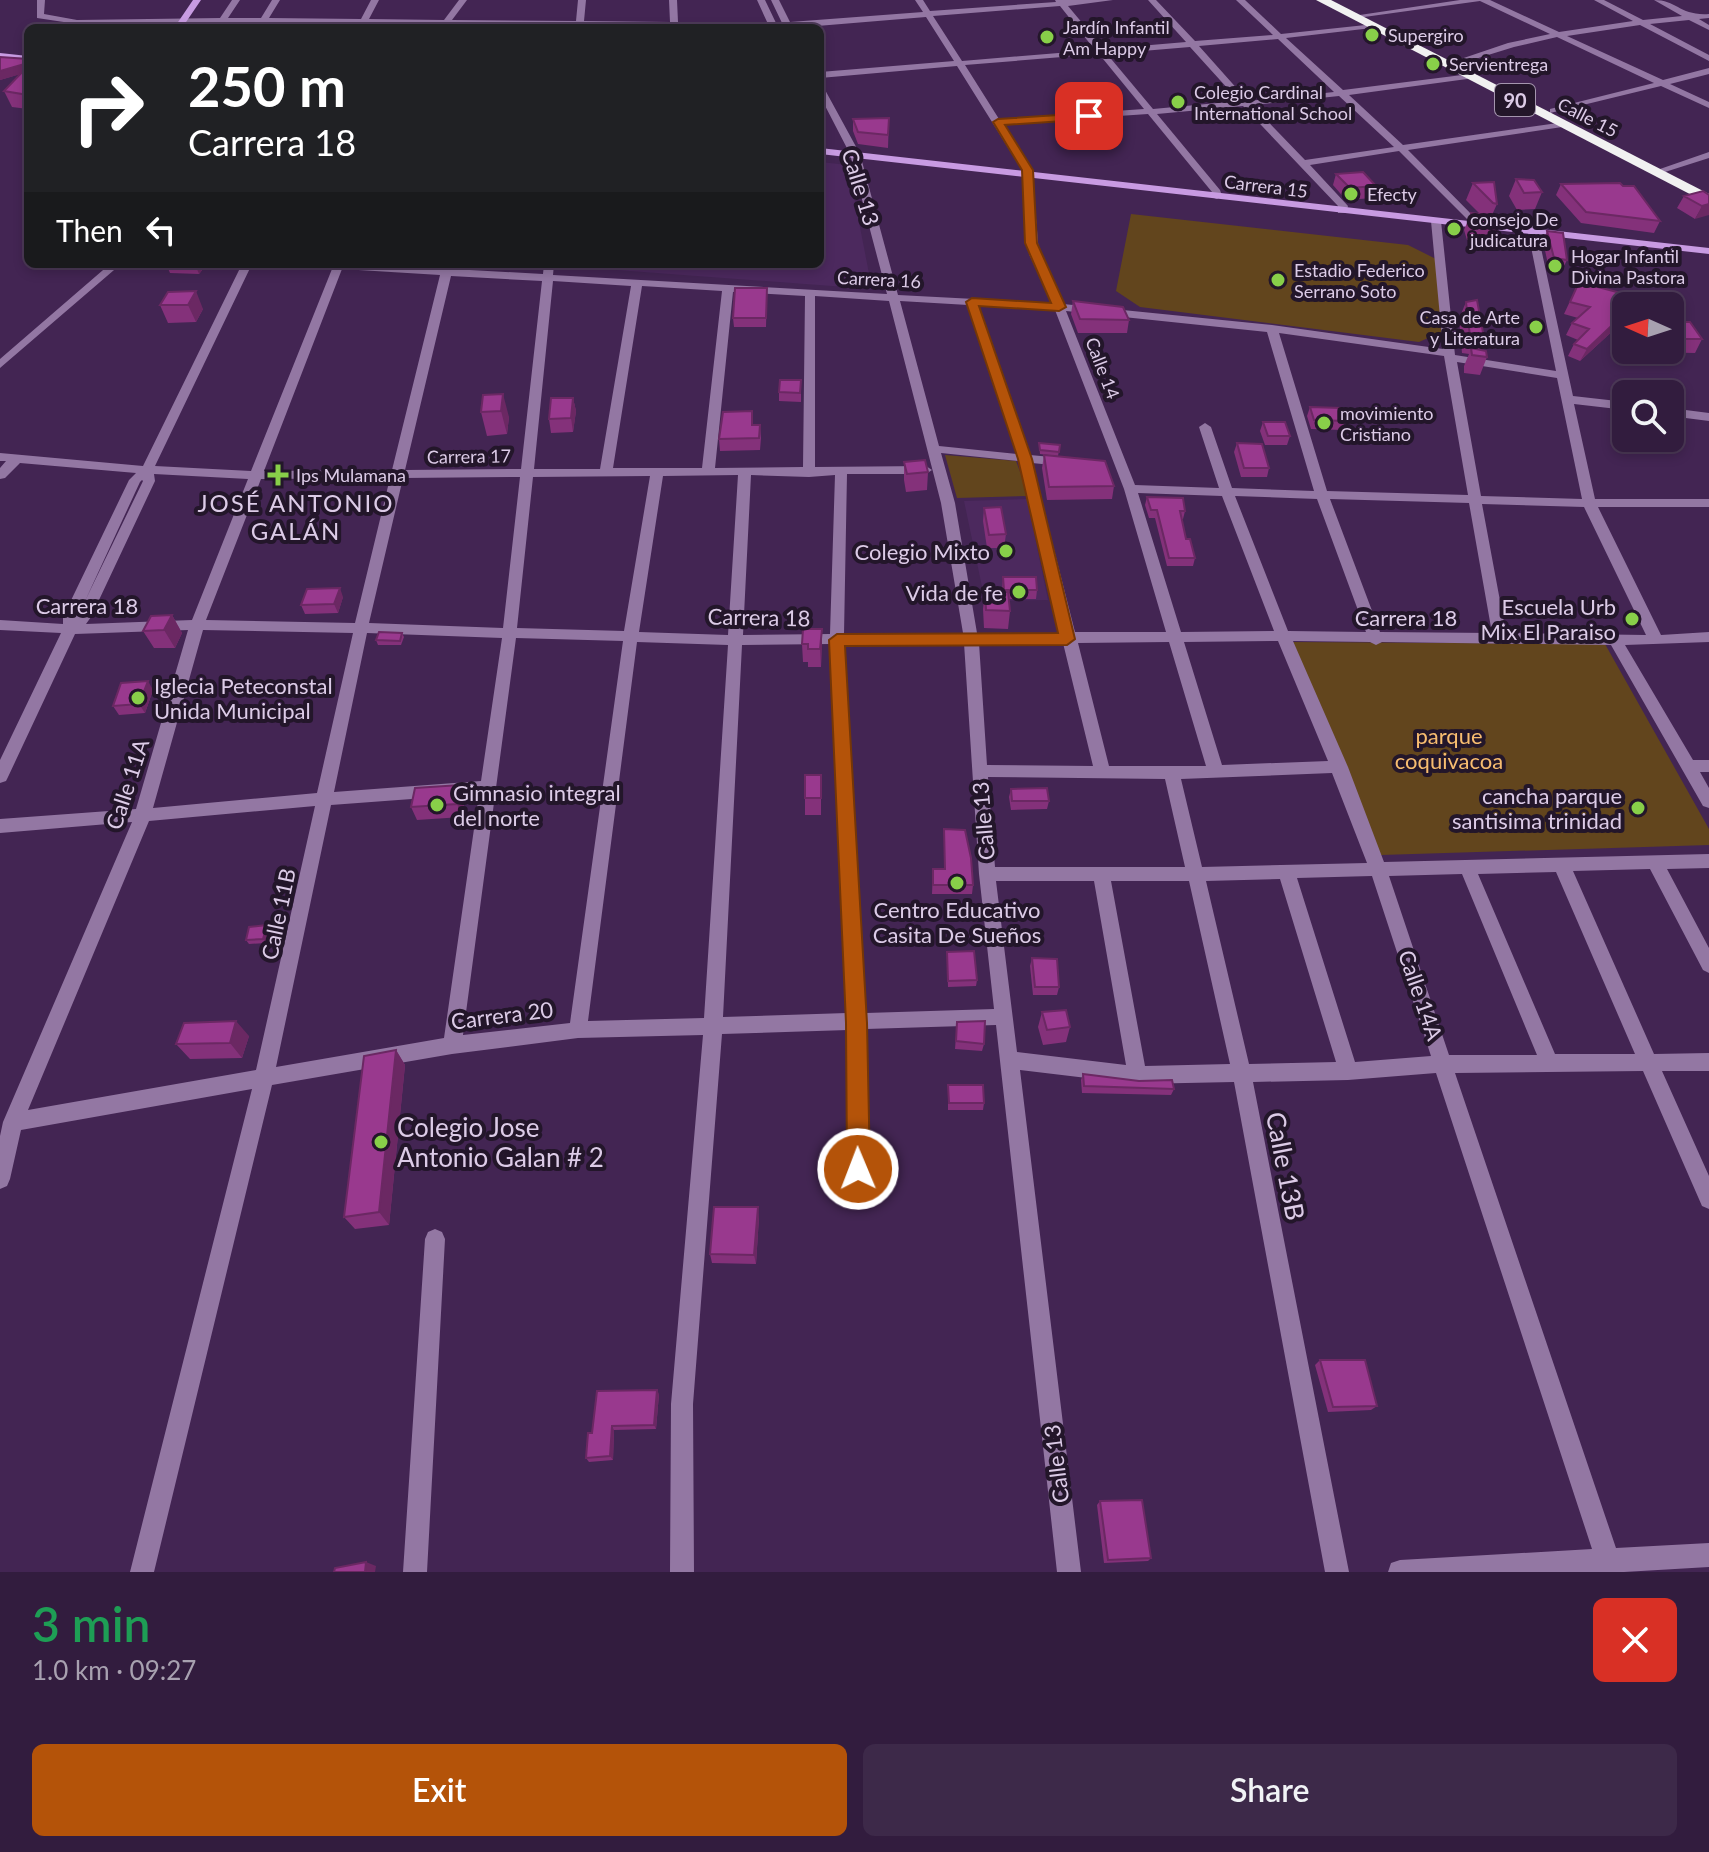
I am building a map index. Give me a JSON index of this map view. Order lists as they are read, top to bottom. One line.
{"streets":{"highway":["90","Calle 15"],"main road":["Carrera 15"],"street":["Calle 13","Carrera 16","Calle 14","Carrera 17","Carrera 18","Calle 11A","Calle 11B","Calle 14A","Carrera 20","Calle 13B"]},"crossings":[["Carrera 15","Calle 13"],["Carrera 15","Calle 14"],["Calle 13","Carrera 16"],["Calle 13","Carrera 17"],["Calle 13","Carrera 18"],["Calle 13","Carrera 20"],["Carrera 16","Calle 14"],["Carrera 16","Calle 11B"],["Calle 14","Carrera 18"],["Carrera 17","Calle 11A"],["Carrera 17","Calle 11B"],["Carrera 18","Calle 11A"],["Carrera 18","Calle 11B"],["Carrera 18","Calle 14A"],["Calle 11A","Carrera 20"],["Calle 11B","Carrera 20"]],"districts":["JOSÉ ANTONIO GALÁN"],"parks":["parque coquivacoa"],"places":{"other":["Supergiro","Jardín Infantil Am Happy","Servientrega","Colegio Cardinal International School","Efecty","consejo De judicatura","Hogar Infantil Divina Pastora","Estadio Federico Serrano Soto","Casa de Arte y Literatura","movimiento Cristiano","Colegio Mixto","Vida de fe","Escuela Urb Mix El Paraiso","Iglecia Peteconstal Unida Municipal","Gimnasio integral del norte","cancha parque santisima trinidad","Centro Educativo Casita De Sueños","Colegio Jose Antonio Galan # 2"],"health":["Ips Mulamana"]},"north":"left","page":{"turn":["250 m","Carrera 18"],"then":"Then","heading":["3 min","1.0 km · 09:27"],"buttons":["Exit","Share"]}}
